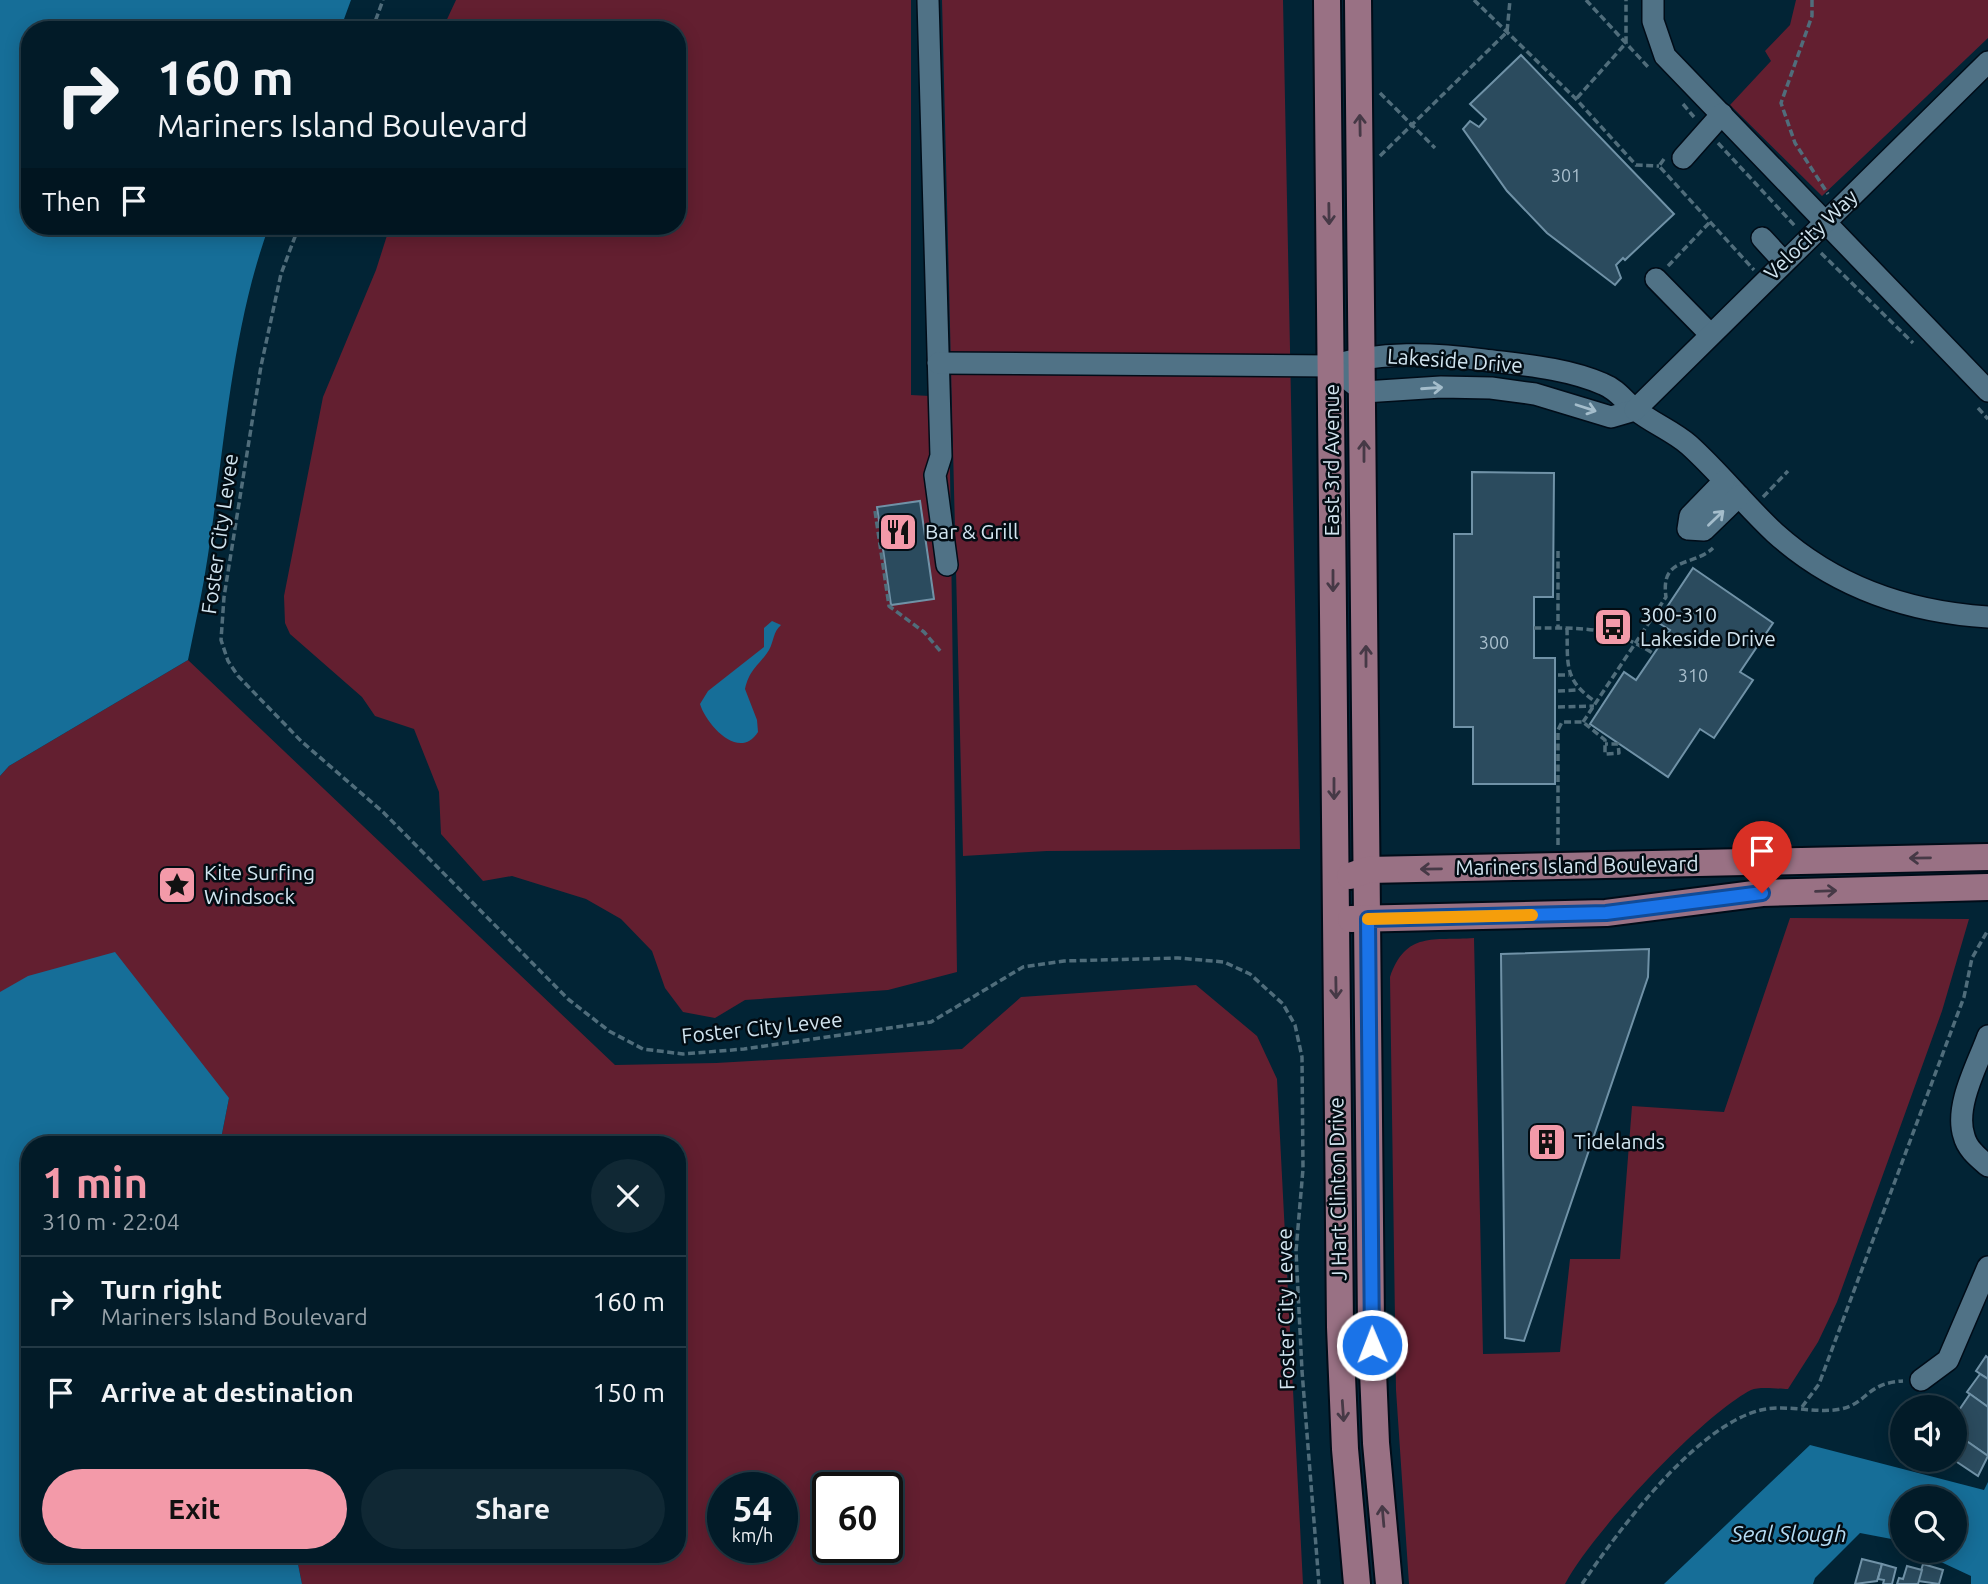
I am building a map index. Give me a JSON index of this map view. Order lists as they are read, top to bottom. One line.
{"streets":{"main road":["East 3rd Avenue","Mariners Island Boulevard","J Hart Clinton Drive"],"street":["Velocity Way","Lakeside Drive"],"path":["Foster City Levee"]},"crossings":[["Velocity Way","Lakeside Drive"],["Lakeside Drive","East 3rd Avenue"],["East 3rd Avenue","Mariners Island Boulevard"],["East 3rd Avenue","J Hart Clinton Drive"],["Mariners Island Boulevard","J Hart Clinton Drive"]],"water":["Seal Slough"],"places":{"restaurant":["Bar & Grill"],"bus stop":["300-310 Lakeside Drive"],"place":["Kite Surfing Windsock"],"building":["Tidelands"]},"house_numbers":["301","300","310"],"page":{"turn":["160 m","Mariners Island Boulevard"],"then":"Then","heading":["1 min","310 m · 22:04"],"list":[{"name":"Turn right","note":"Mariners Island Boulevard","value":"160 m"},{"name":"Arrive at destination","value":"150 m"}],"buttons":["Exit","Share"],"speed":"54 km/h","limit":"60"}}
